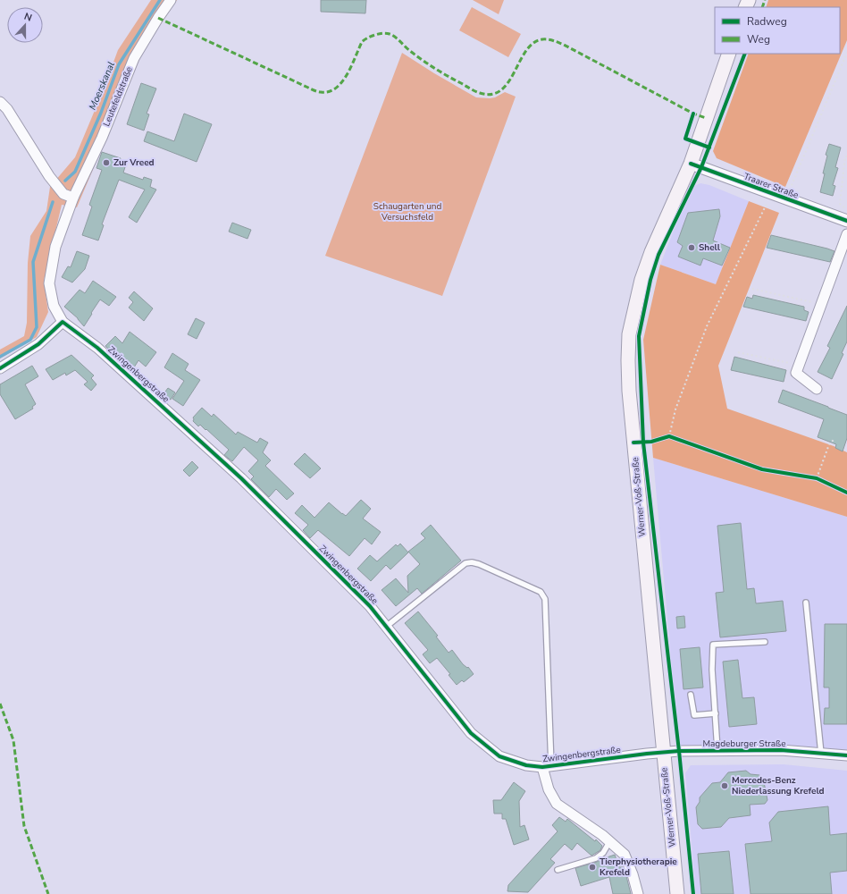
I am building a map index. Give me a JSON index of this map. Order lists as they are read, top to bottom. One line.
{"streets":{"main road":["Werner-Voß-Straße"],"street":["Leutefeldstraße","Traarer Straße","Zwingenbergstraße","Magdeburger Straße"]},"crossings":[["Leutefeldstraße","Zwingenbergstraße"],["Traarer Straße","Werner-Voß-Straße"],["Zwingenbergstraße","Werner-Voß-Straße"],["Zwingenbergstraße","Magdeburger Straße"],["Werner-Voß-Straße","Magdeburger Straße"]],"water":["Moerskanal"],"parks":["Schaugarten und Versuchsfeld"],"places":["Zur Vreed","Shell","Mercedes-Benz Niederlassung Krefeld","Tierphysiotherapie Krefeld"],"legend":["Radweg","Weg"],"north":"top"}
